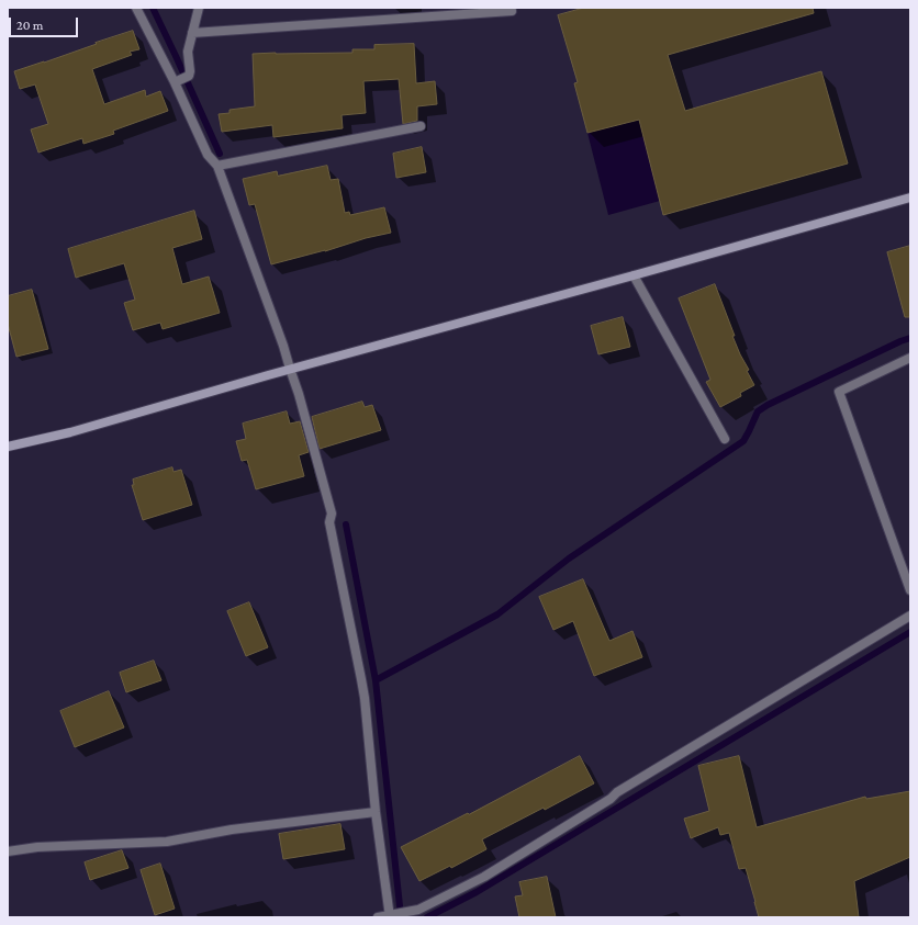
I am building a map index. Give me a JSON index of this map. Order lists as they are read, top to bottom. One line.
{"scale_bar":"20 m"}
